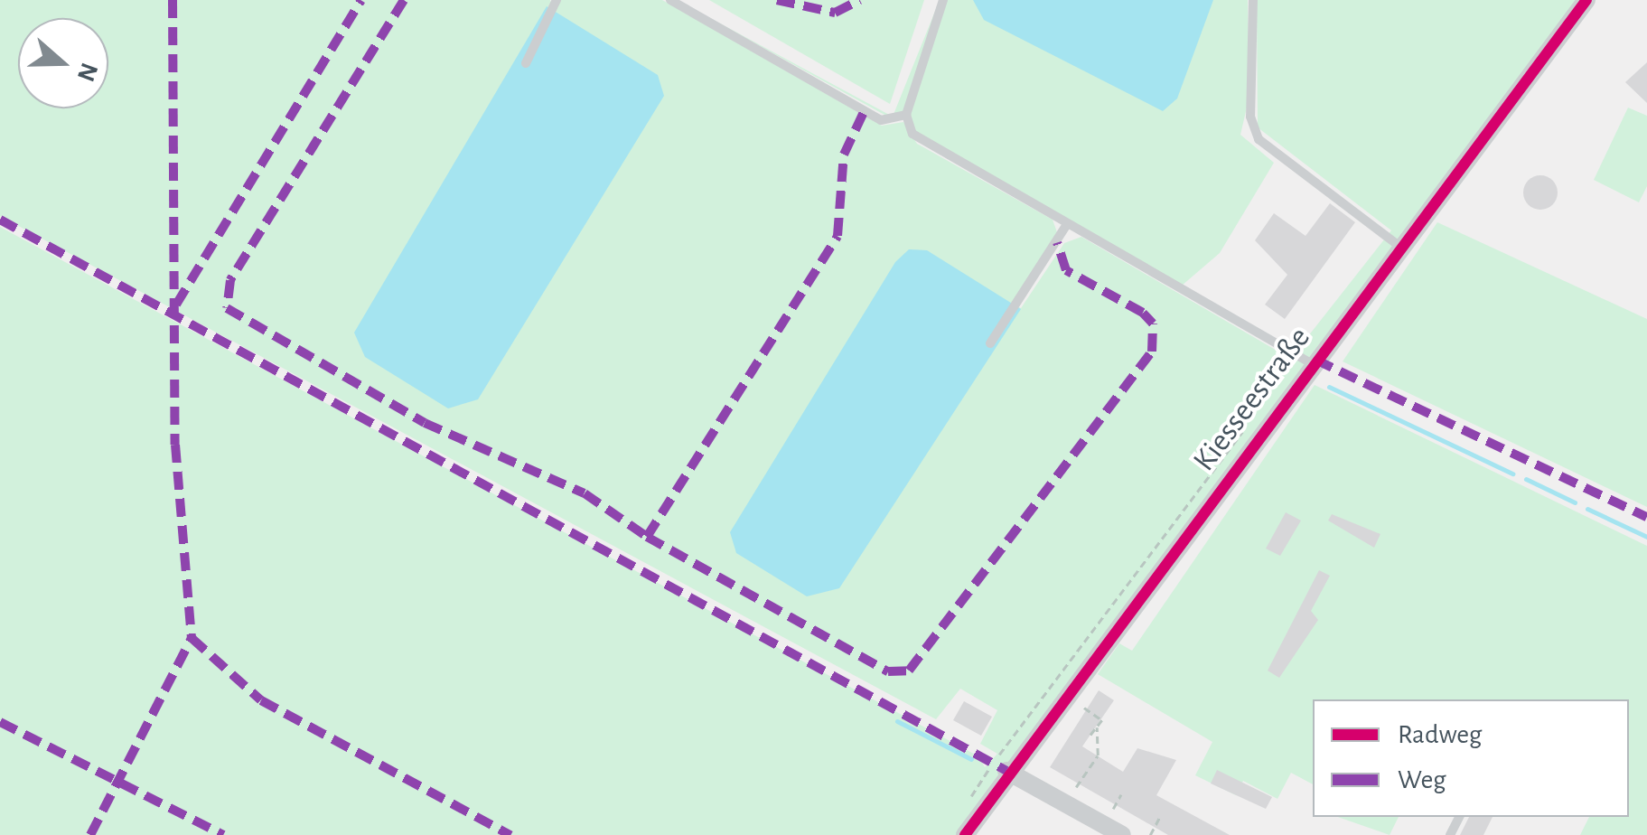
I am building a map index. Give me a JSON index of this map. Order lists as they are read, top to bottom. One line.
{"streets":{"street":["Kiesseestraße"]},"legend":["Radweg","Weg"],"north":"right"}
